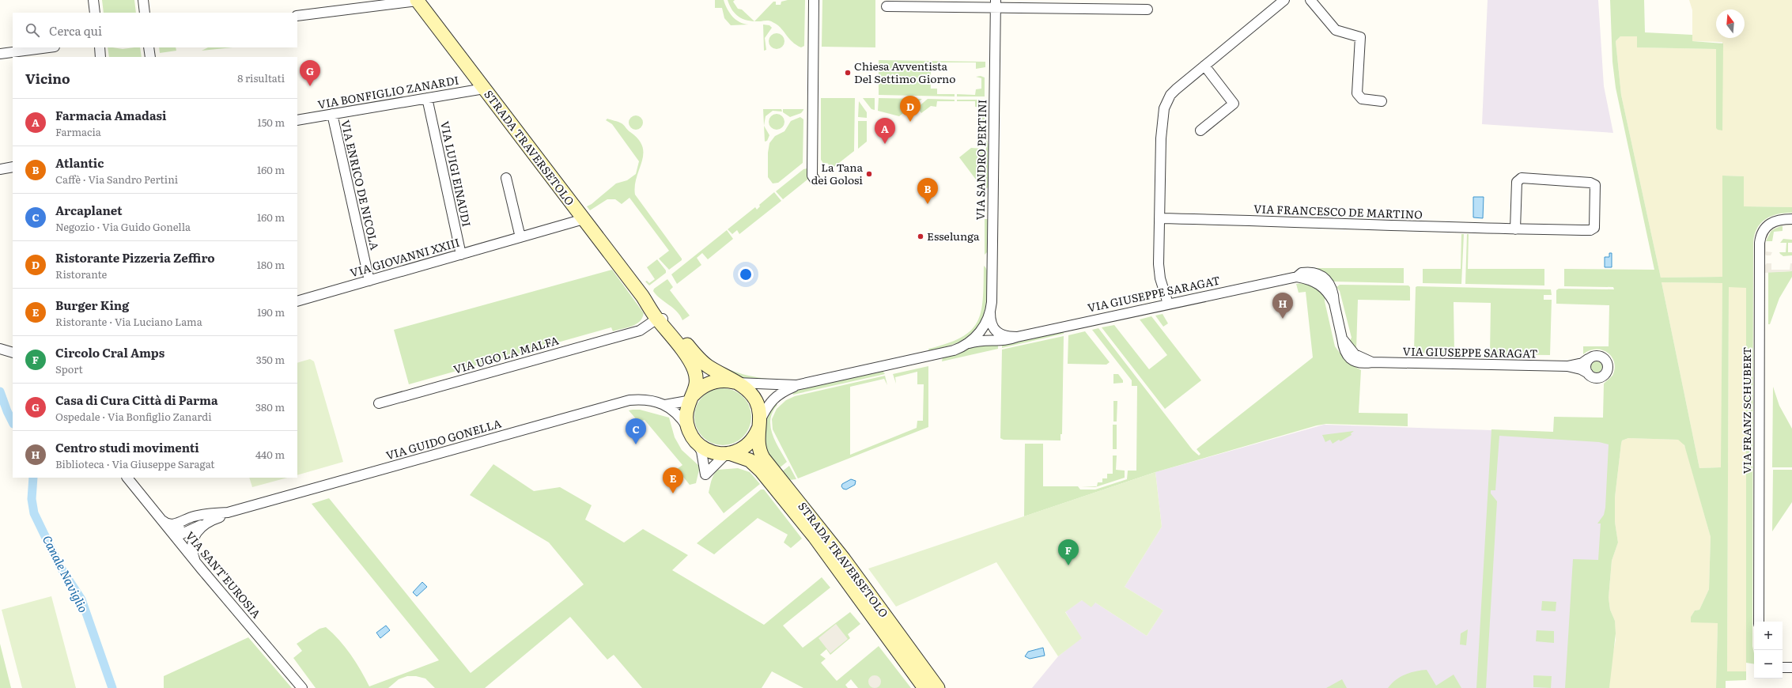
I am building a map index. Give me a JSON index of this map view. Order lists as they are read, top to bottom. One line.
{"streets":{"main road":["STRADA TRAVERSETOLO"],"street":["VIA BONFIGLIO ZANARDI","VIA SANDRO PERTINI","VIA LUIGI EINAUDI","VIA ENRICO DE NICOLA","VIA FRANCESCO DE MARTINO","VIA GIOVANNI XXIII","VIA GIUSEPPE SARAGAT","VIA UGO LA MALFA","VIA FRANZ SCHUBERT","VIA GUIDO GONELLA","VIA SANT'EUROSIA"]},"crossings":[["VIA BONFIGLIO ZANARDI","STRADA TRAVERSETOLO"],["VIA BONFIGLIO ZANARDI","VIA LUIGI EINAUDI"],["VIA BONFIGLIO ZANARDI","VIA ENRICO DE NICOLA"],["STRADA TRAVERSETOLO","VIA SANDRO PERTINI"],["STRADA TRAVERSETOLO","VIA GIOVANNI XXIII"],["STRADA TRAVERSETOLO","VIA UGO LA MALFA"],["STRADA TRAVERSETOLO","VIA GUIDO GONELLA"],["VIA SANDRO PERTINI","VIA GIUSEPPE SARAGAT"],["VIA SANDRO PERTINI","VIA GUIDO GONELLA"],["VIA LUIGI EINAUDI","VIA GIOVANNI XXIII"],["VIA ENRICO DE NICOLA","VIA GIOVANNI XXIII"],["VIA GUIDO GONELLA","VIA SANT'EUROSIA"]],"water":["Canale Naviglio"],"places":["Chiesa Avventista Del Settimo Giorno","La Tana dei Golosi","Esselunga"],"north":"top","page":{"search":"Cerca qui","heading":["Vicino","8 risultati"],"pins":["G","D","A","B","H","C","E","F"],"list":[{"mark":"A","name":"Farmacia Amadasi","note":"Farmacia","value":"150 m"},{"mark":"B","name":"Atlantic","note":"Caffè · Via Sandro Pertini","value":"160 m"},{"mark":"C","name":"Arcaplanet","note":"Negozio · Via Guido Gonella","value":"160 m"},{"mark":"D","name":"Ristorante Pizzeria Zeffiro","note":"Ristorante","value":"180 m"},{"mark":"E","name":"Burger King","note":"Ristorante · Via Luciano Lama","value":"190 m"},{"mark":"F","name":"Circolo Cral Amps","note":"Sport","value":"350 m"},{"mark":"G","name":"Casa di Cura Città di Parma","note":"Ospedale · Via Bonfiglio Zanardi","value":"380 m"},{"mark":"H","name":"Centro studi movimenti","note":"Biblioteca · Via Giuseppe Saragat","value":"440 m"}],"map_buttons":["+","−"]}}
